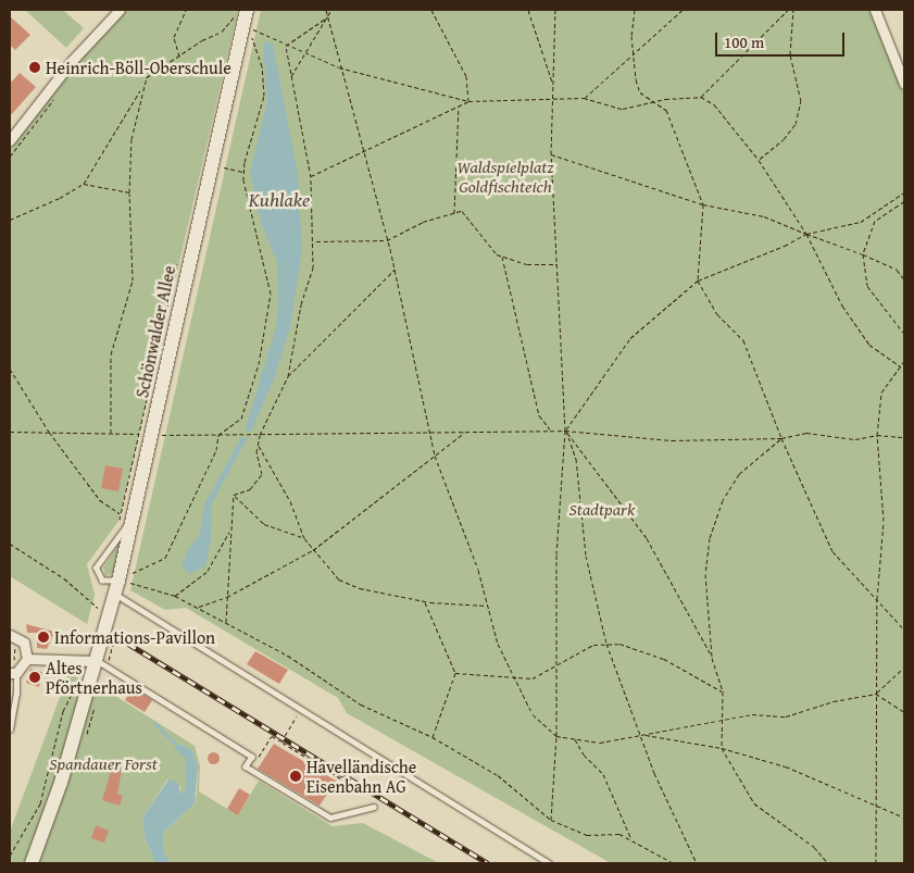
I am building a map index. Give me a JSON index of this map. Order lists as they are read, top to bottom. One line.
{"streets":{"main road":["Schönwalder Allee"]},"water":["Kuhlake"],"parks":["Waldspielplatz Goldfischteich","Stadtpark","Spandauer Forst"],"places":["Heinrich-Böll-Oberschule","Informations-Pavillon","Altes Pförtnerhaus","Havelländische Eisenbahn AG"],"scale_bar":"100 m"}
